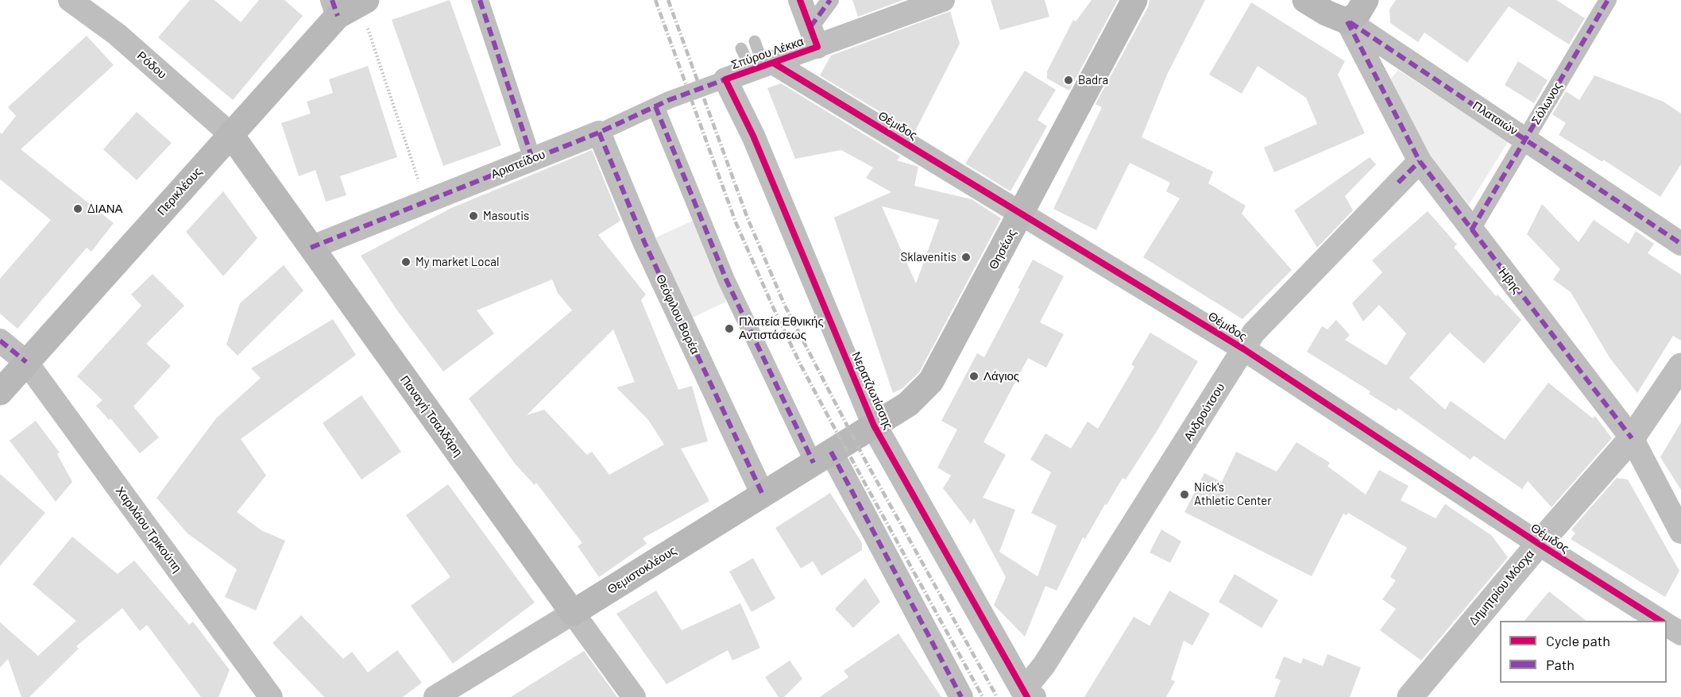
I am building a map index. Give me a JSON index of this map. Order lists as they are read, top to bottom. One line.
{"streets":{"main road":["Πλαταιών","Περικλέους","Θησέως","Παναγή Τσαλδάρη","Θεμιστοκλέους"],"street":["Σπύρου Λέκκα","Ρόδου","Σόλωνος","Θέμιδος","Αριστείδου","Ήβης","Θεόφιλου Βορέα","Νερατζιωτίσσης","Ανδρούτσου","Χαριλάου Τρικούπη","Δημητρίου Μόσχα"]},"crossings":[["Σπύρου Λέκκα","Θέμιδος"],["Σπύρου Λέκκα","Αριστείδου"],["Σπύρου Λέκκα","Νερατζιωτίσσης"],["Ρόδου","Περικλέους"],["Ρόδου","Παναγή Τσαλδάρη"],["Σόλωνος","Πλαταιών"],["Σόλωνος","Ήβης"],["Πλαταιών","Ήβης"],["Θέμιδος","Θησέως"],["Θέμιδος","Ανδρούτσου"],["Θέμιδος","Δημητρίου Μόσχα"],["Αριστείδου","Θεόφιλου Βορέα"],["Αριστείδου","Νερατζιωτίσσης"],["Αριστείδου","Παναγή Τσαλδάρη"],["Περικλέους","Παναγή Τσαλδάρη"],["Περικλέους","Χαριλάου Τρικούπη"],["Θησέως","Νερατζιωτίσσης"],["Θησέως","Θεμιστοκλέους"],["Ήβης","Ανδρούτσου"],["Ήβης","Δημητρίου Μόσχα"],["Θεόφιλου Βορέα","Θεμιστοκλέους"],["Νερατζιωτίσσης","Ανδρούτσου"],["Παναγή Τσαλδάρη","Θεμιστοκλέους"]],"places":["Badra","ΔΙΑΝΑ","Masoutis","Sklavenitis","My market Local","Πλατεία Εθνικής Αντιστάσεως","Λάγιος","Nick's Athletic Center"],"legend":["Cycle path","Path"]}
